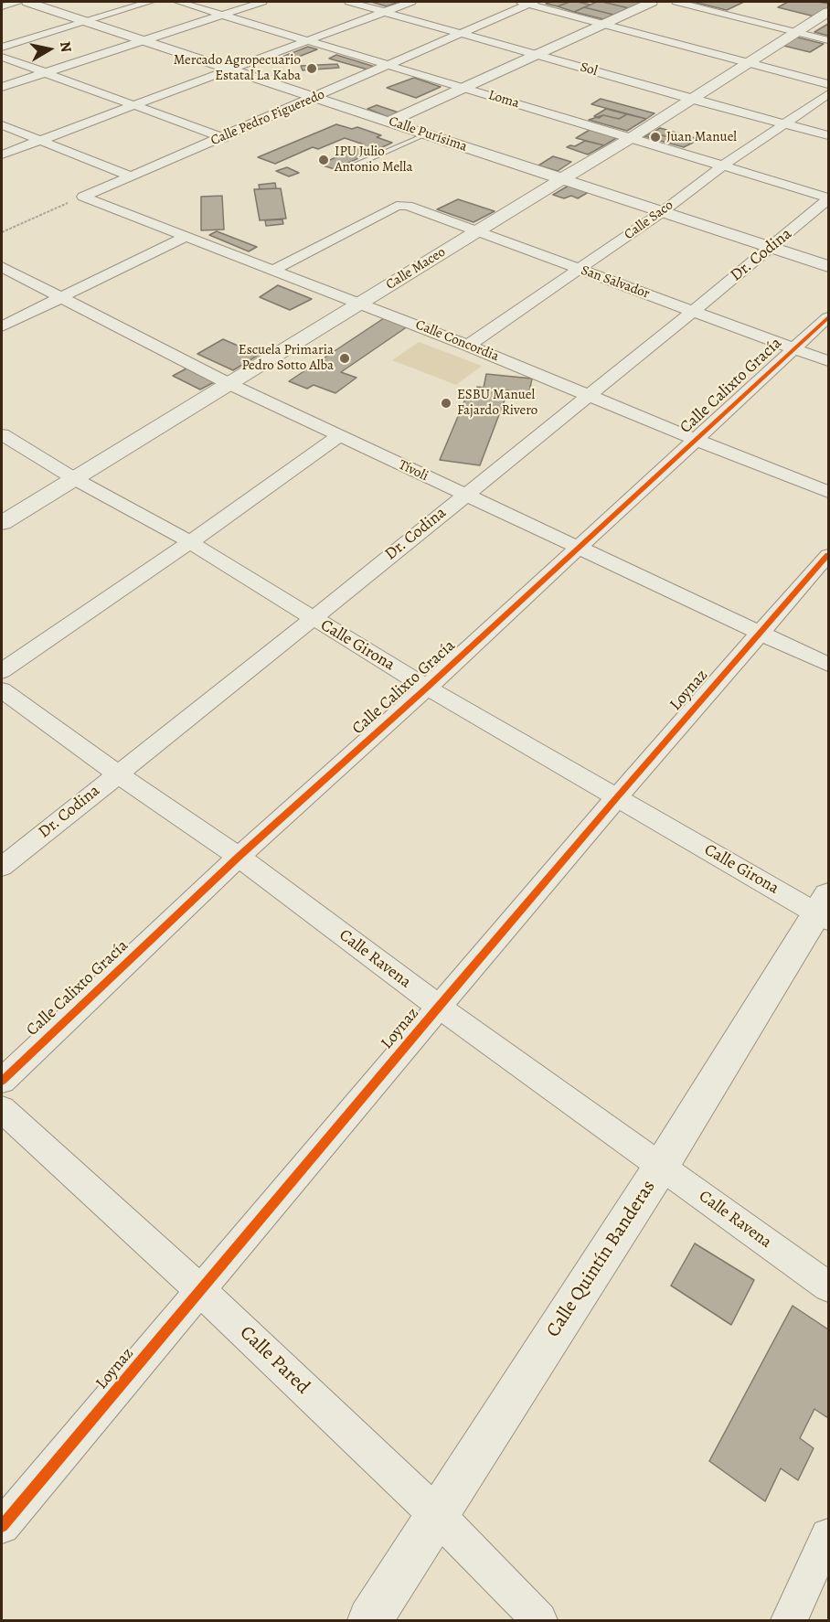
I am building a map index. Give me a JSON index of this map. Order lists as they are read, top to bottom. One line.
{"streets":{"street":["Sol","Loma","Calle Pedro Figueredo","Calle Purísima","Calle Saco","Dr. Codina","Calle Maceo","San Salvador","Calle Concordia","Calle Calixto Gracía","Tívoli","Calle Girona","Loynaz","Calle Ravena","Calle Quintín Banderas","Calle Pared"]},"crossings":[["Sol","Calle Pedro Figueredo"],["Sol","Calle Saco"],["Sol","Calle Maceo"],["Loma","Calle Pedro Figueredo"],["Loma","Calle Saco"],["Loma","Dr. Codina"],["Loma","Calle Maceo"],["Calle Pedro Figueredo","Calle Purísima"],["Calle Pedro Figueredo","Calle Concordia"],["Calle Purísima","Calle Saco"],["Calle Purísima","Dr. Codina"],["Calle Purísima","Calle Maceo"],["Calle Saco","San Salvador"],["Calle Saco","Calle Concordia"],["Dr. Codina","San Salvador"],["Dr. Codina","Calle Concordia"],["Dr. Codina","Tívoli"],["Dr. Codina","Calle Girona"],["Dr. Codina","Calle Ravena"],["Calle Maceo","San Salvador"],["Calle Maceo","Calle Concordia"],["Calle Maceo","Tívoli"],["Calle Maceo","Calle Girona"],["San Salvador","Calle Concordia"],["San Salvador","Calle Calixto Gracía"],["Calle Concordia","Calle Calixto Gracía"],["Calle Calixto Gracía","Tívoli"],["Calle Calixto Gracía","Calle Girona"],["Calle Calixto Gracía","Calle Ravena"],["Tívoli","Loynaz"],["Calle Girona","Loynaz"],["Calle Girona","Calle Quintín Banderas"],["Loynaz","Calle Ravena"],["Loynaz","Calle Pared"],["Calle Ravena","Calle Quintín Banderas"],["Calle Quintín Banderas","Calle Pared"]],"places":["Mercado Agropecuario Estatal La Kaba","Juan Manuel","IPU Julio Antonio Mella","Escuela Primaria Pedro Sotto Alba","ESBU Manuel Fajardo Rivero"],"north":"right"}
